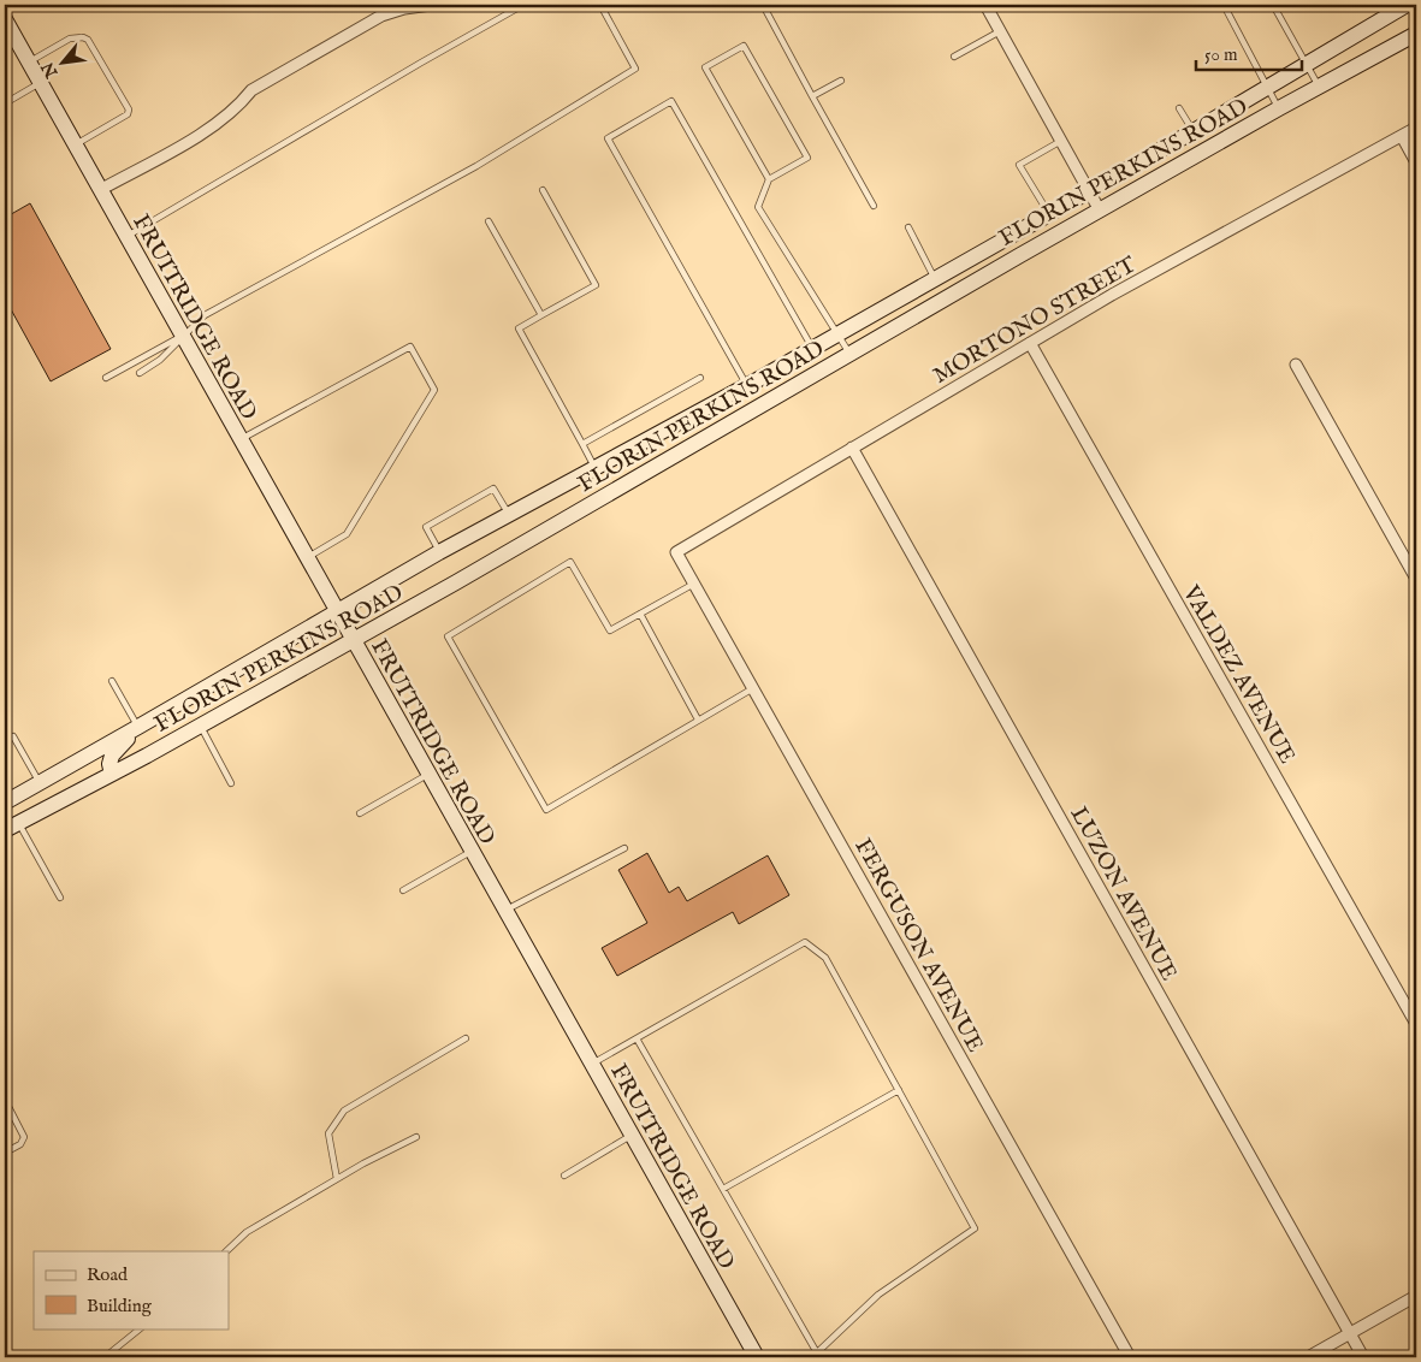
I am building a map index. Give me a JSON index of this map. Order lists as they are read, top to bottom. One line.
{"streets":{"main road":["FLORIN PERKINS ROAD","FRUITRIDGE ROAD"],"street":["MORTONO STREET","VALDEZ AVENUE","LUZON AVENUE","FERGUSON AVENUE"]},"crossings":[["FLORIN PERKINS ROAD","FRUITRIDGE ROAD"],["MORTONO STREET","VALDEZ AVENUE"],["MORTONO STREET","LUZON AVENUE"],["MORTONO STREET","FERGUSON AVENUE"]],"legend":["Road","Building"],"scale_bar":"50 m","north":"bottom left"}
